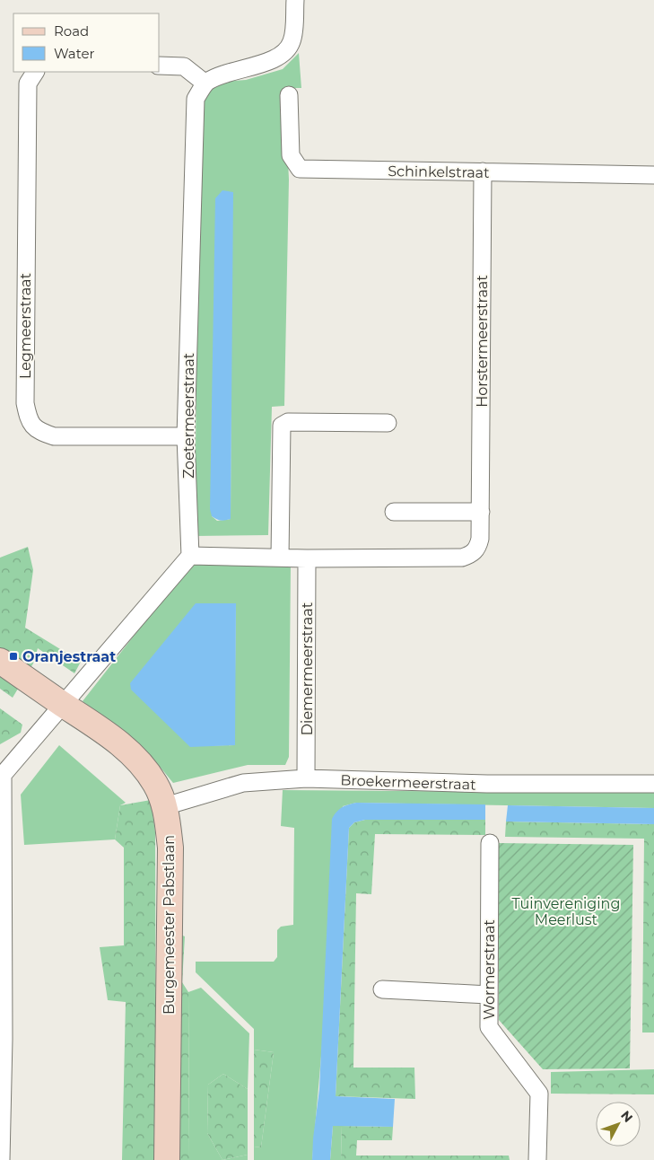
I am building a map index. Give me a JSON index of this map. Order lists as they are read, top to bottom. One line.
{"streets":{"street":["Schinkelstraat","Legmeerstraat","Horstermeerstraat","Zoetermeerstraat","Diemermeerstraat","Broekermeerstraat","Burgemeester Pabstlaan","Wormerstraat"]},"crossings":[["Schinkelstraat","Horstermeerstraat"],["Legmeerstraat","Zoetermeerstraat"],["Horstermeerstraat","Zoetermeerstraat"],["Horstermeerstraat","Diemermeerstraat"],["Diemermeerstraat","Broekermeerstraat"],["Broekermeerstraat","Burgemeester Pabstlaan"]],"parks":["Tuinvereniging Meerlust"],"places":{"transit":["Oranjestraat"]},"legend":["Road","Water"],"north":"top right"}
